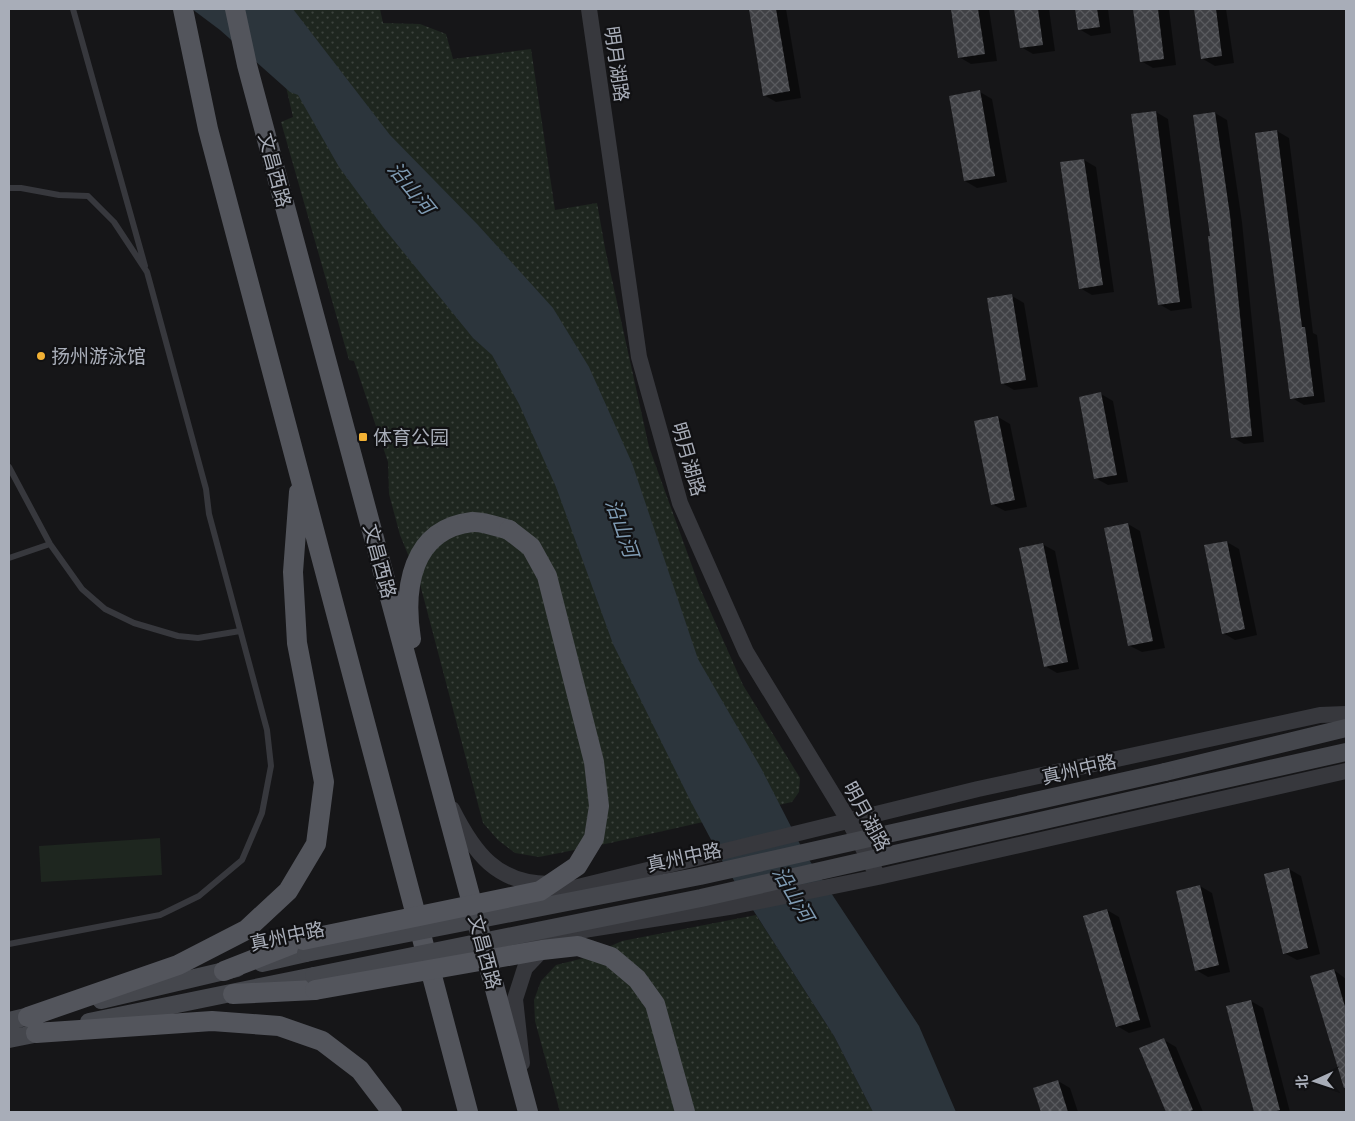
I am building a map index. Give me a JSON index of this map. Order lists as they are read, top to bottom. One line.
{"streets":{"main road":["文昌西路","真州中路"],"street":["明月湖路"]},"crossings":[["明月湖路","真州中路"],["文昌西路","真州中路"]],"water":["沿山河"],"places":{"other":["扬州游泳馆"],"transit":["体育公园"]},"north":"left"}
